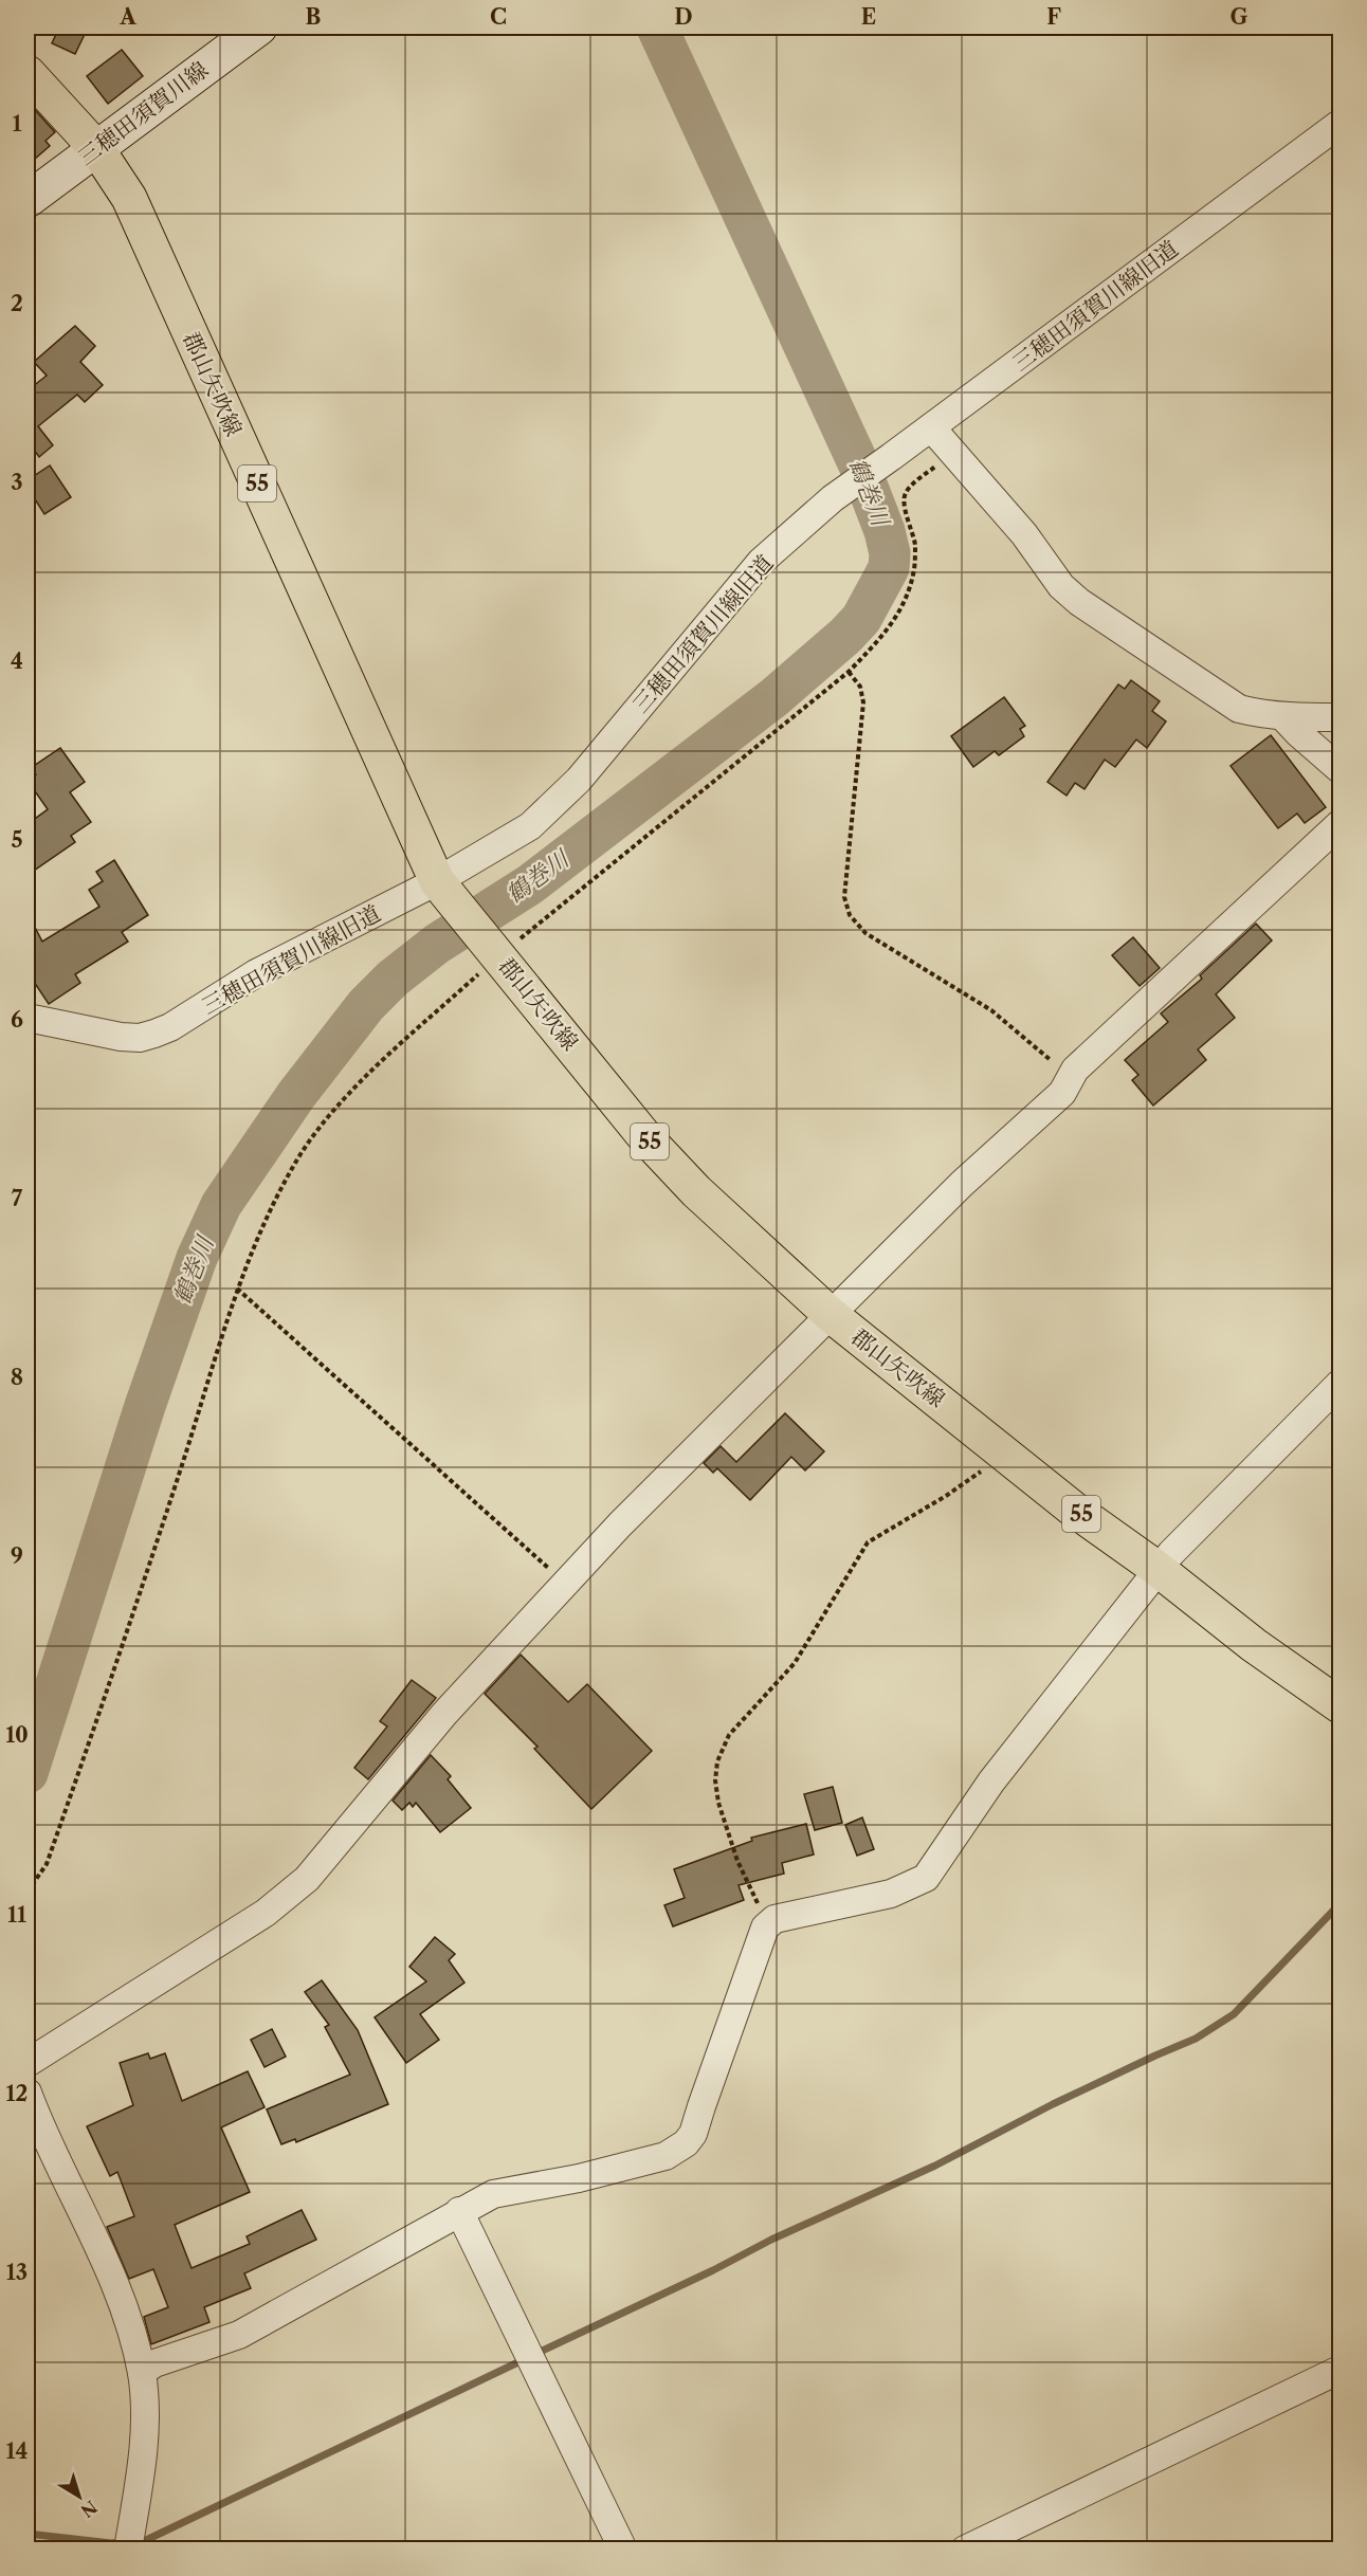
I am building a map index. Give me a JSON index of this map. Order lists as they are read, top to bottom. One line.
{"streets":{"main road":["三穂田須賀川線","郡山矢吹線","55"],"street":["三穂田須賀川線旧道"]},"crossings":[["三穂田須賀川線","郡山矢吹線"],["三穂田須賀川線旧道","郡山矢吹線"]],"water":["鶴巻川"],"north":"bottom right","grid":{"columns":["A","B","C","D","E","F","G"],"rows":["1","2","3","4","5","6","7","8","9","10","11","12","13","14"]}}
